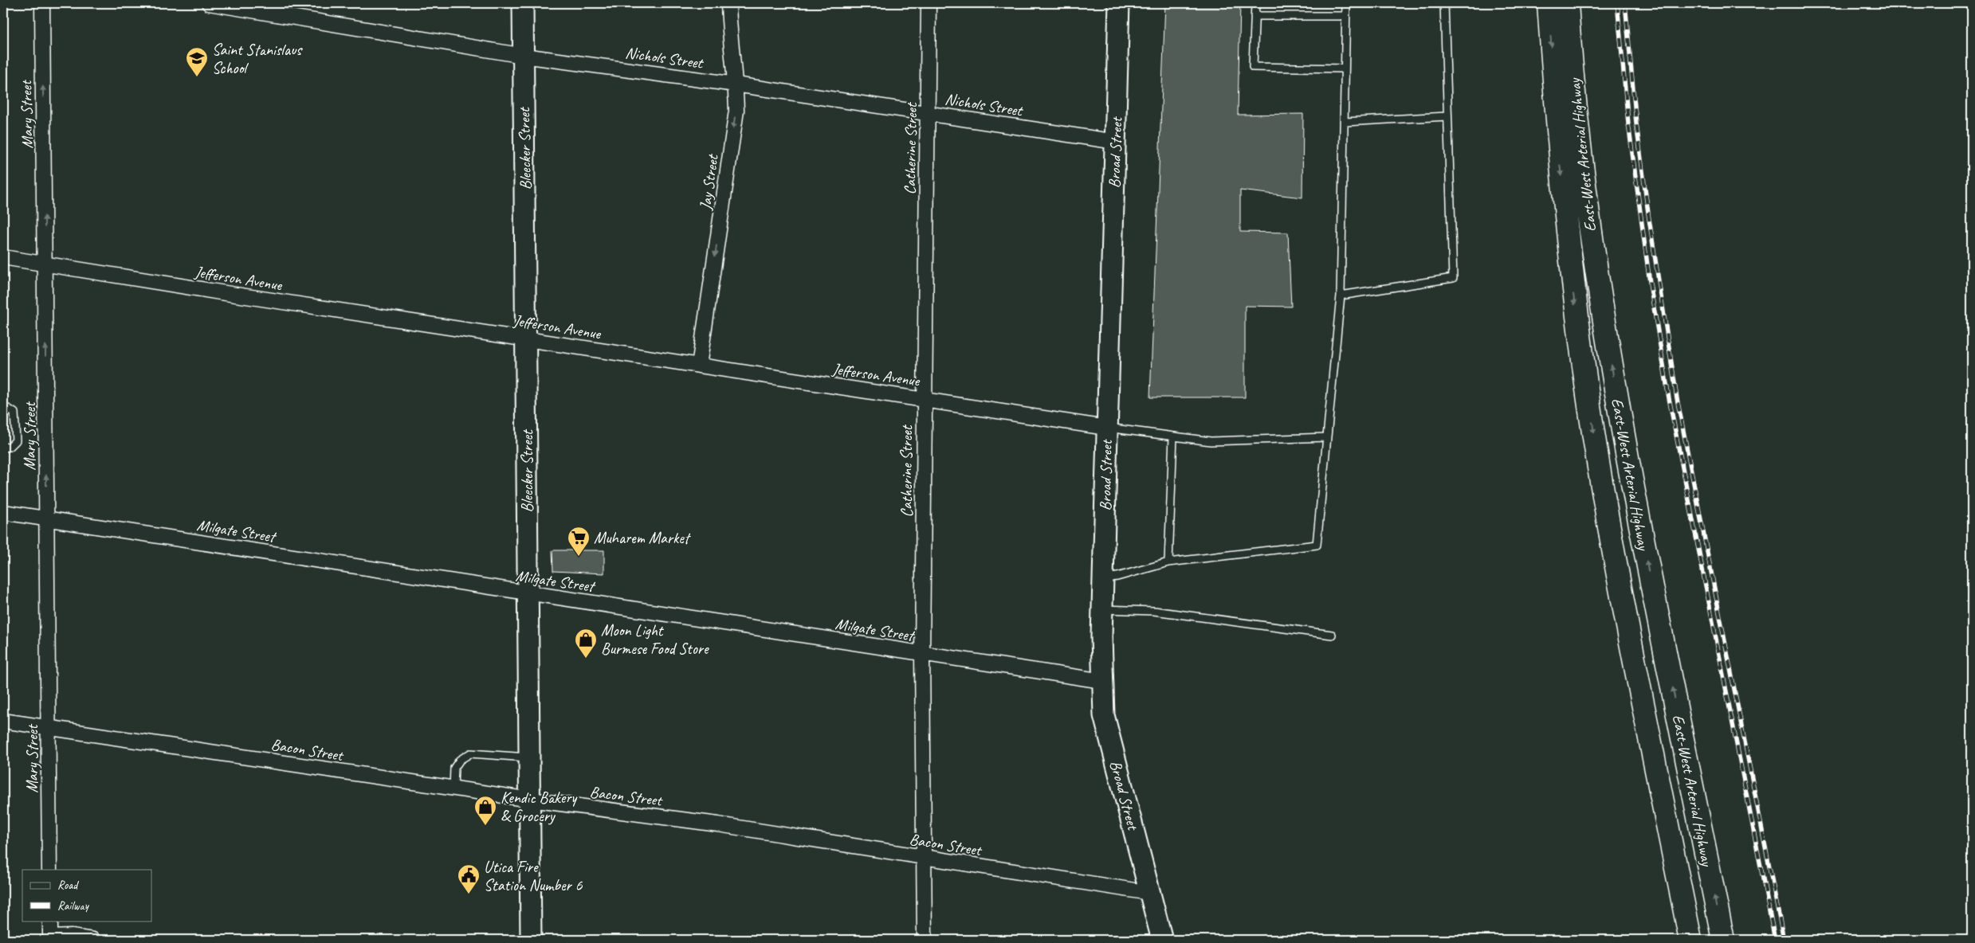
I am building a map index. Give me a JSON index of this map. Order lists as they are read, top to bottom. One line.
{"streets":{"main road":["Bleecker Street","Broad Street","East-West Arterial Highway"],"street":["Nichols Street","Mary Street","Catherine Street","Jay Street","Jefferson Avenue","Milgate Street","Bacon Street"]},"crossings":[["Nichols Street","Bleecker Street"],["Nichols Street","Catherine Street"],["Nichols Street","Broad Street"],["Nichols Street","Jay Street"],["Mary Street","Jefferson Avenue"],["Mary Street","Milgate Street"],["Mary Street","Bacon Street"],["Bleecker Street","Jefferson Avenue"],["Bleecker Street","Milgate Street"],["Bleecker Street","Bacon Street"],["Catherine Street","Jefferson Avenue"],["Catherine Street","Milgate Street"],["Catherine Street","Bacon Street"],["Broad Street","Jefferson Avenue"],["Broad Street","Milgate Street"],["Broad Street","Bacon Street"],["Jay Street","Jefferson Avenue"]],"one_way":["Mary Street","Jay Street"],"places":{"school or university":["Saint Stanislaus School"],"supermarket":["Muharem Market"],"shop":["Moon Light Burmese Food Store","Kendic Bakery & Grocery"],"public building":["Utica Fire Station Number 6"]},"legend":["Road","Railway"]}
